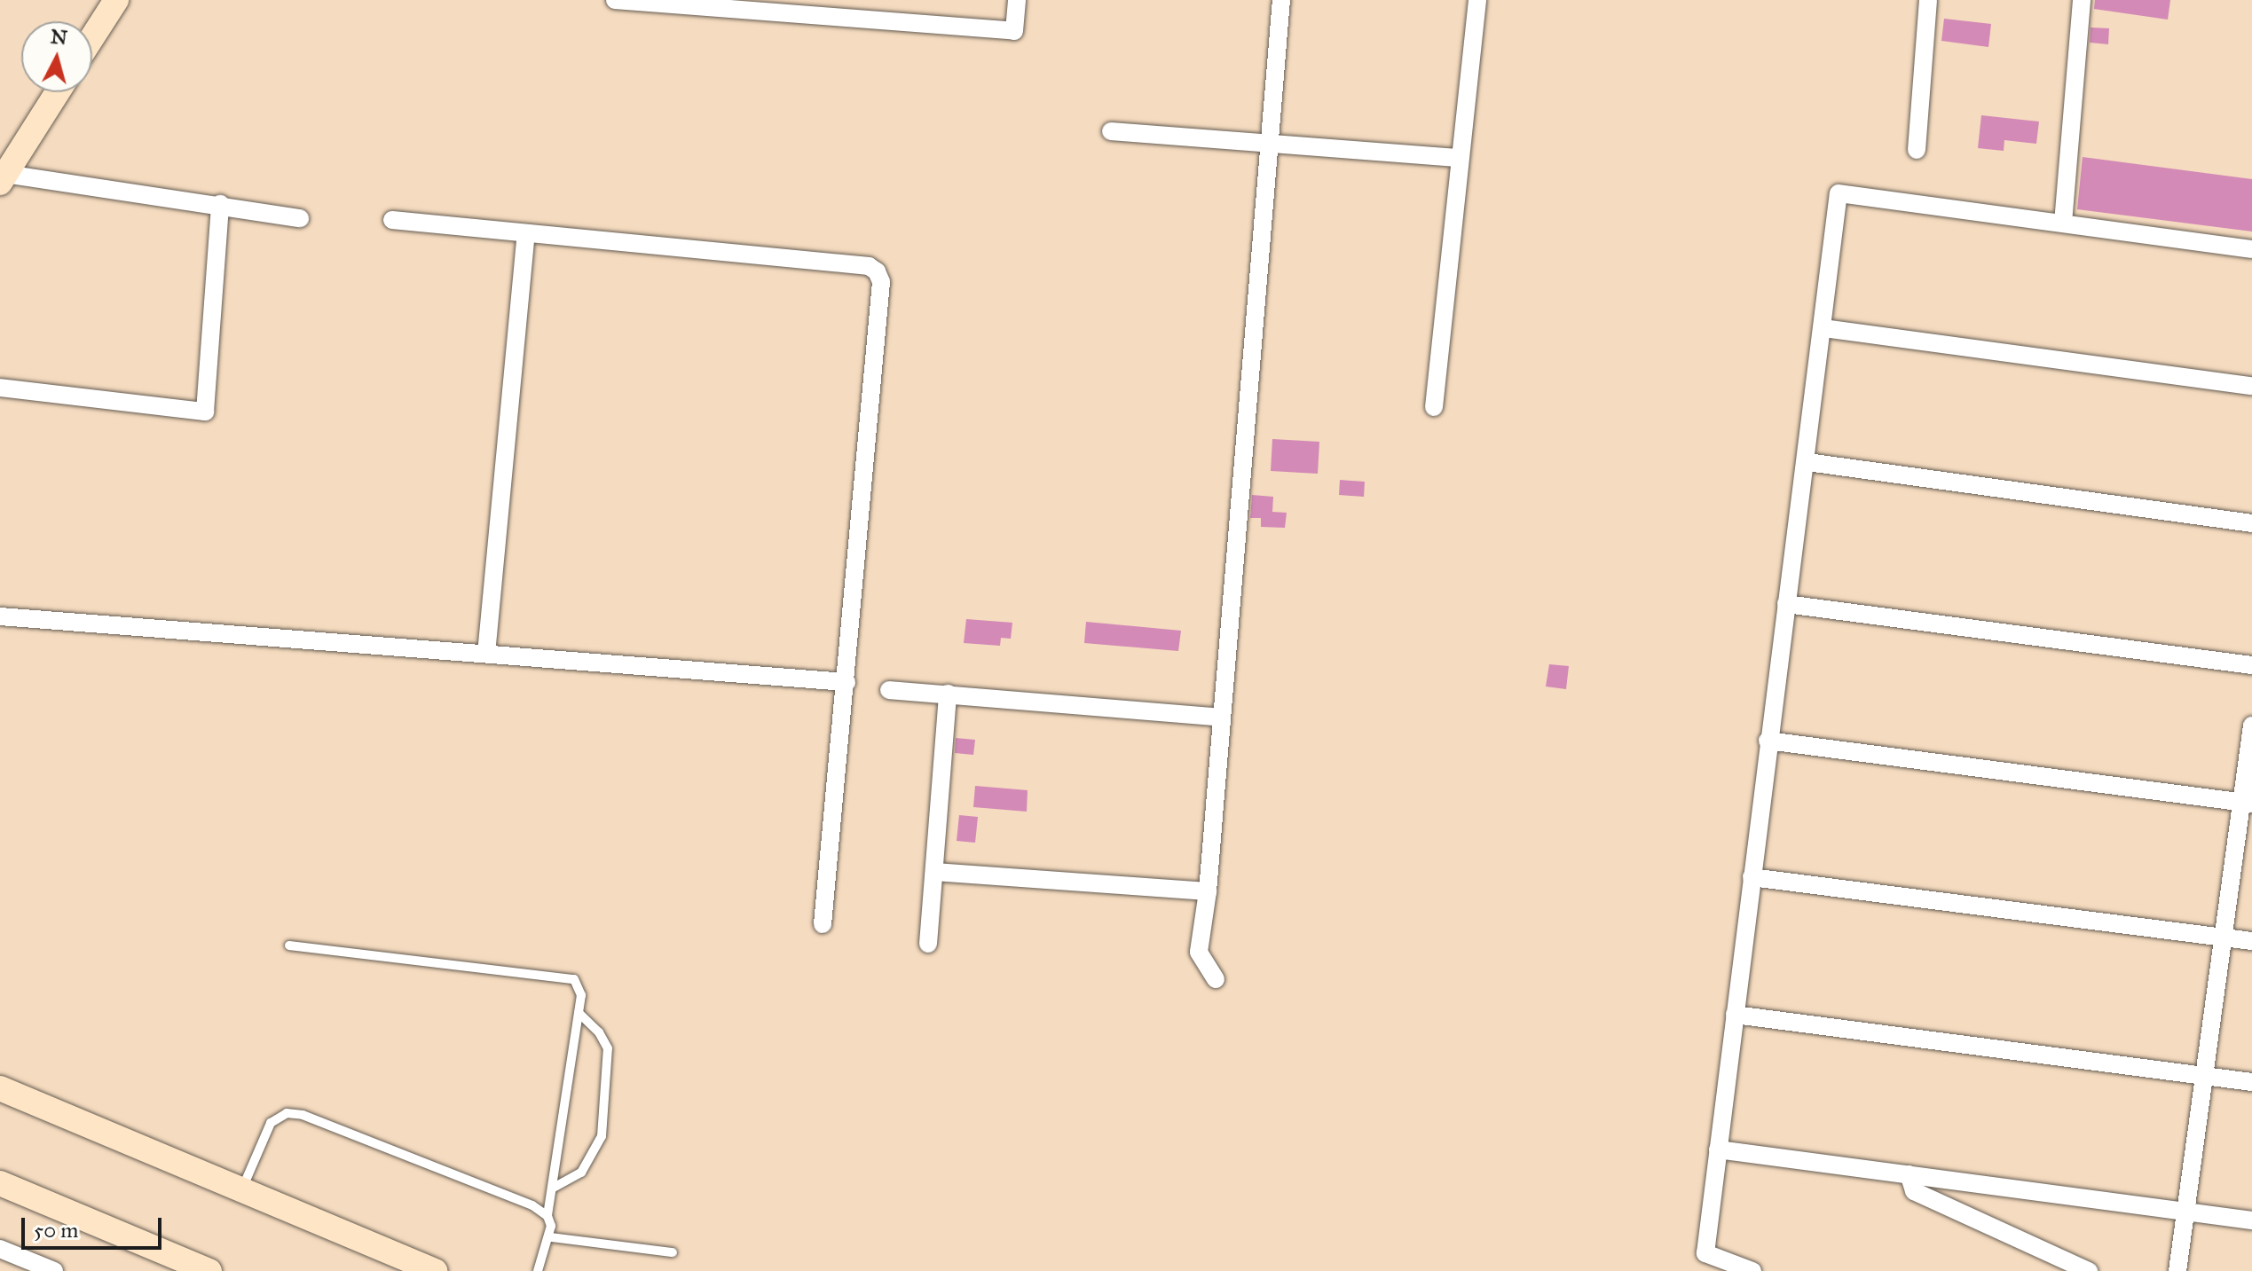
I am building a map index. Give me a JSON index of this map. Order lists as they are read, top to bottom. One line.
{"scale_bar":"50 m","north":"top"}
